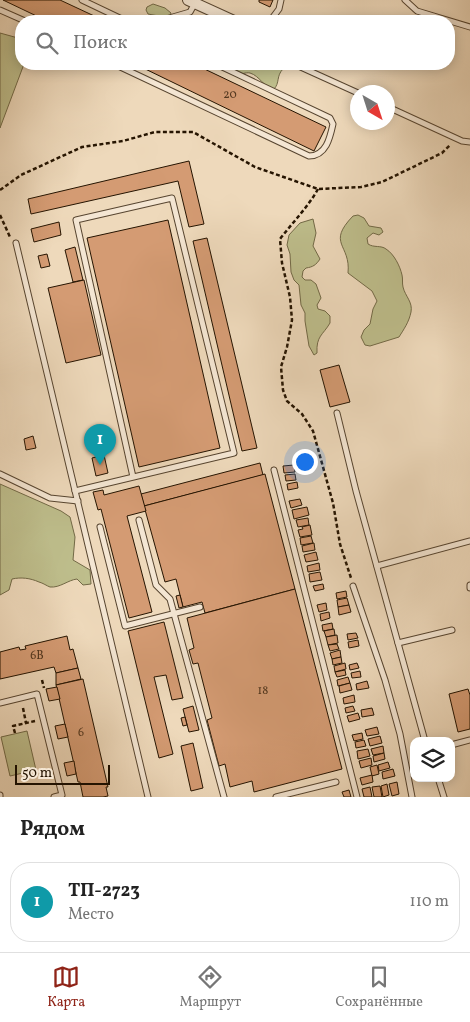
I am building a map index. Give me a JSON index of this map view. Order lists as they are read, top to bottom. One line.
{"house_numbers":["20","6В","18","6"],"scale_bar":"50 m","north":"bottom right","page":{"search":"Поиск","pins":"1","scale":"50 m","heading":"Рядом","list":[{"mark":"1","name":"ТП-2723","note":"Место","value":"110 m"}],"nav":["Карта","Маршрут","Сохранённые"]}}
